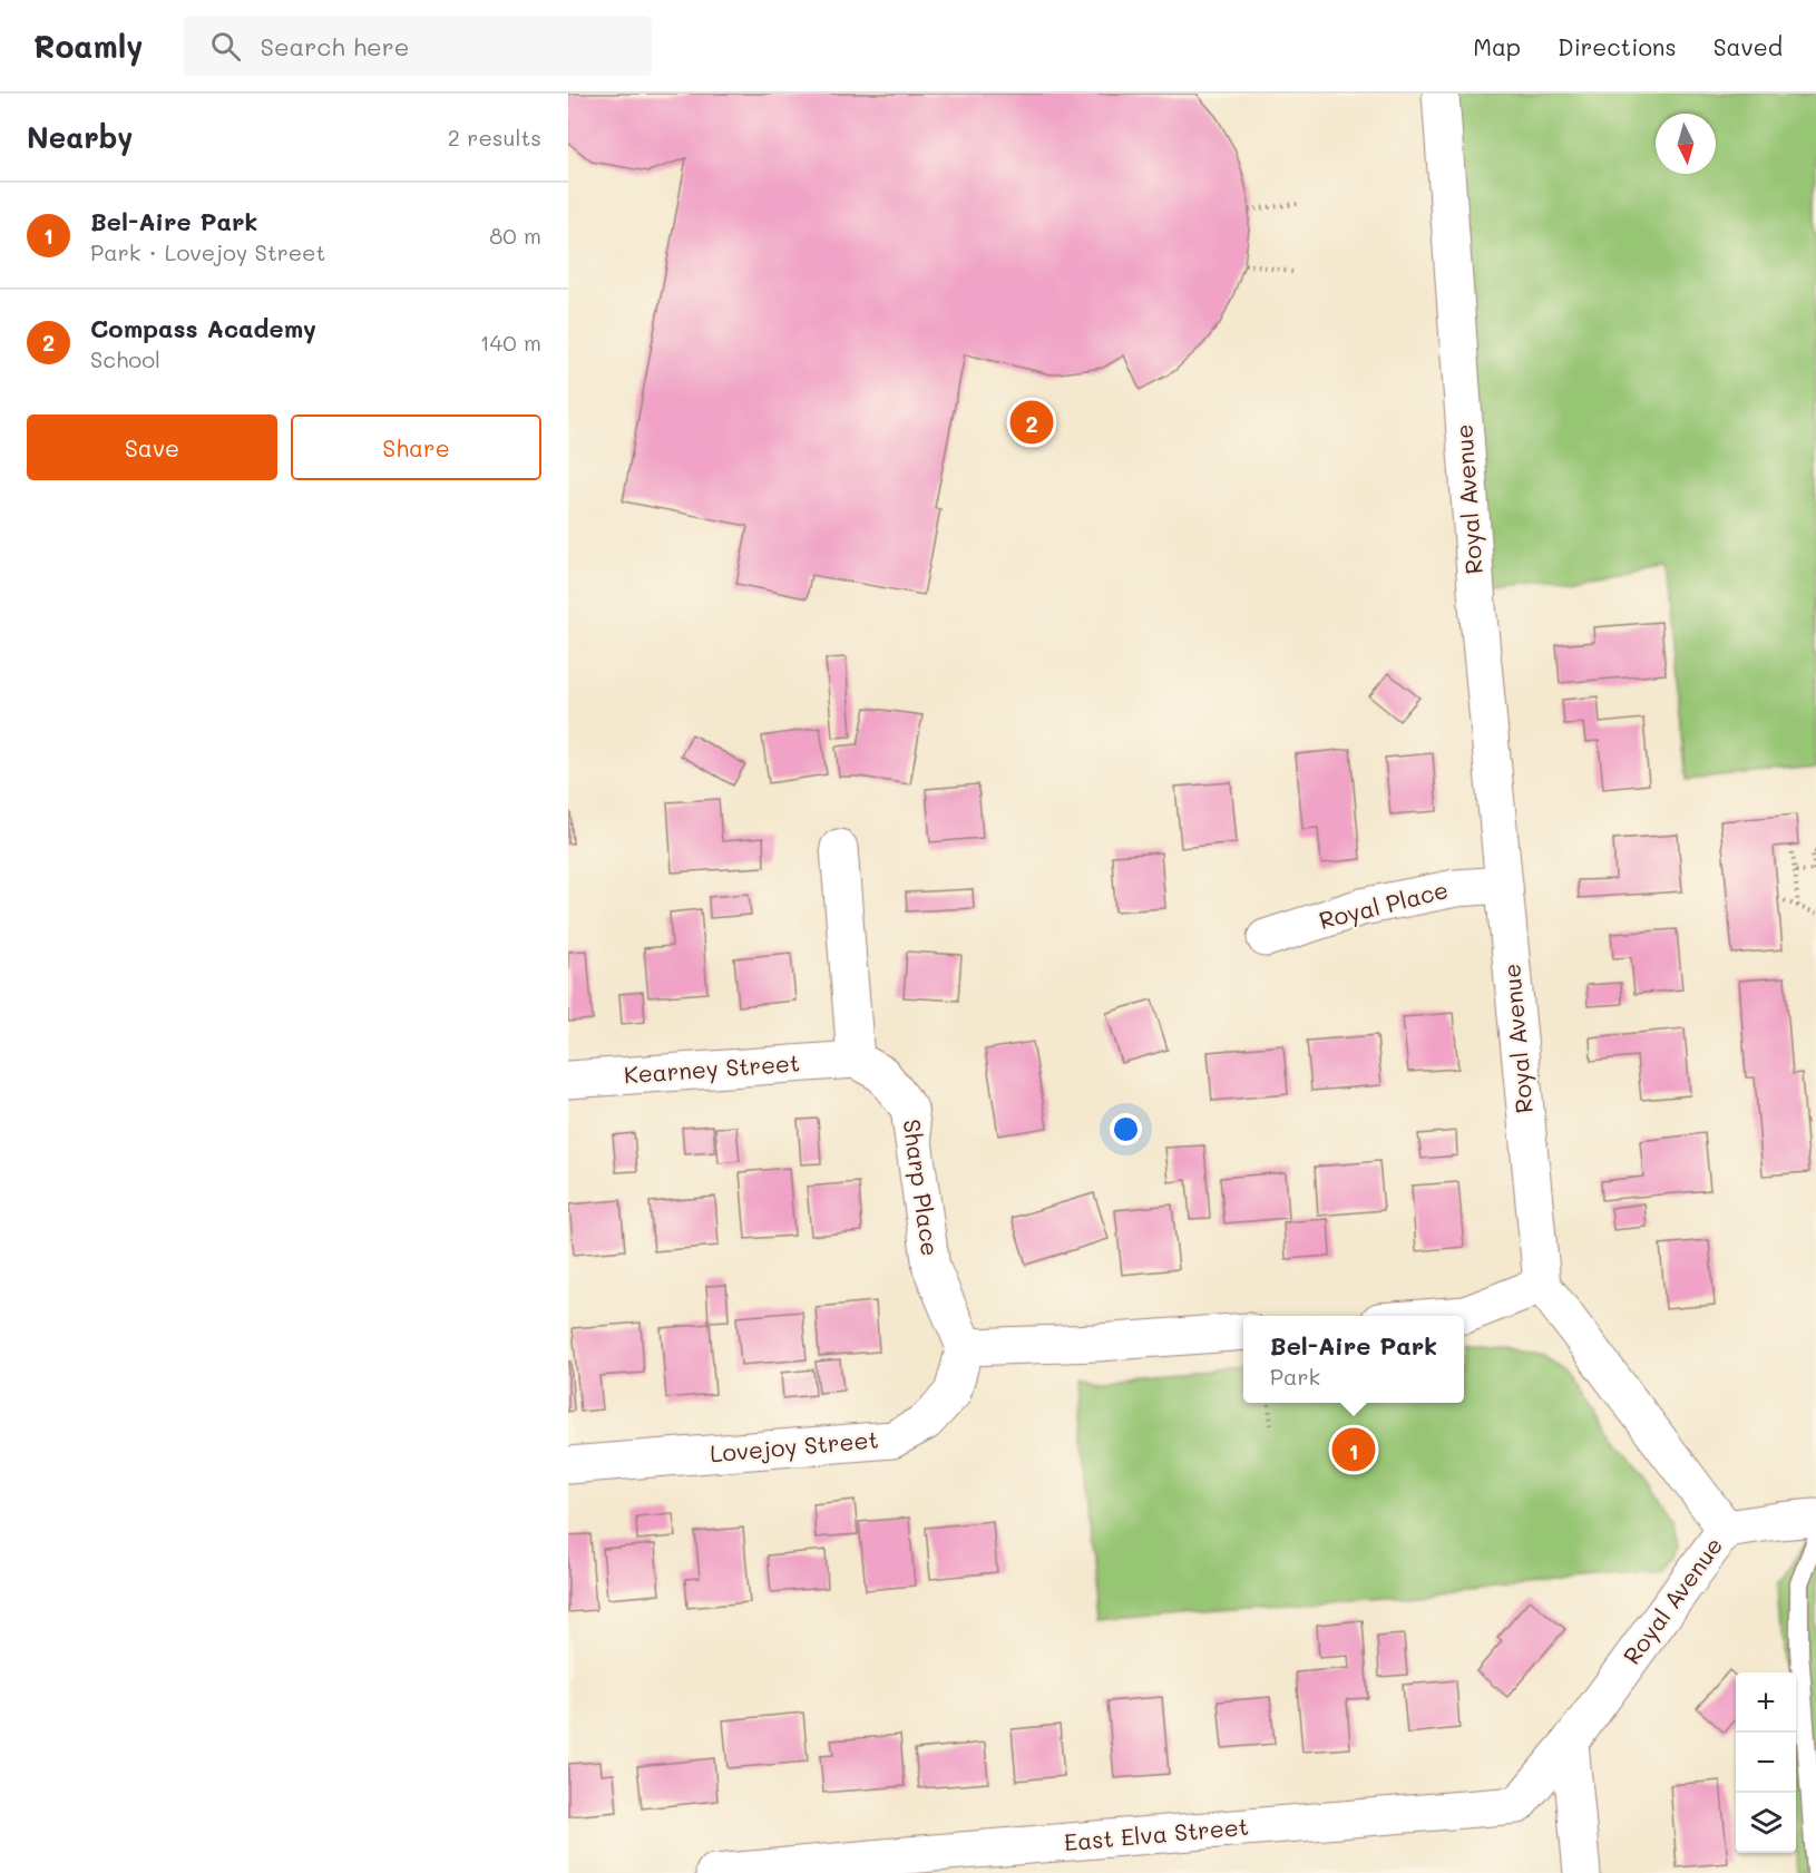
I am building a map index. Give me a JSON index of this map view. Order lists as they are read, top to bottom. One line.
{"streets":{"street":["Royal Avenue","Royal Place","Kearney Street","Sharp Place","Lovejoy Street","East Elva Street"]},"crossings":[["Royal Avenue","Royal Place"],["Royal Avenue","East Elva Street"],["Kearney Street","Sharp Place"],["Sharp Place","Lovejoy Street"]],"north":"bottom","page":{"header":"Roamly","search":"Search here","nav":["Map","Directions","Saved"],"heading":["Nearby","2 results"],"list":[{"mark":"1","name":"Bel-Aire Park","note":"Park · Lovejoy Street","value":"80 m"},{"mark":"2","name":"Compass Academy","note":"School","value":"140 m"}],"buttons":["Save","Share"],"pins":["2","1"],"popup":["Bel-Aire Park","Park"],"map_buttons":["+","−"]}}
